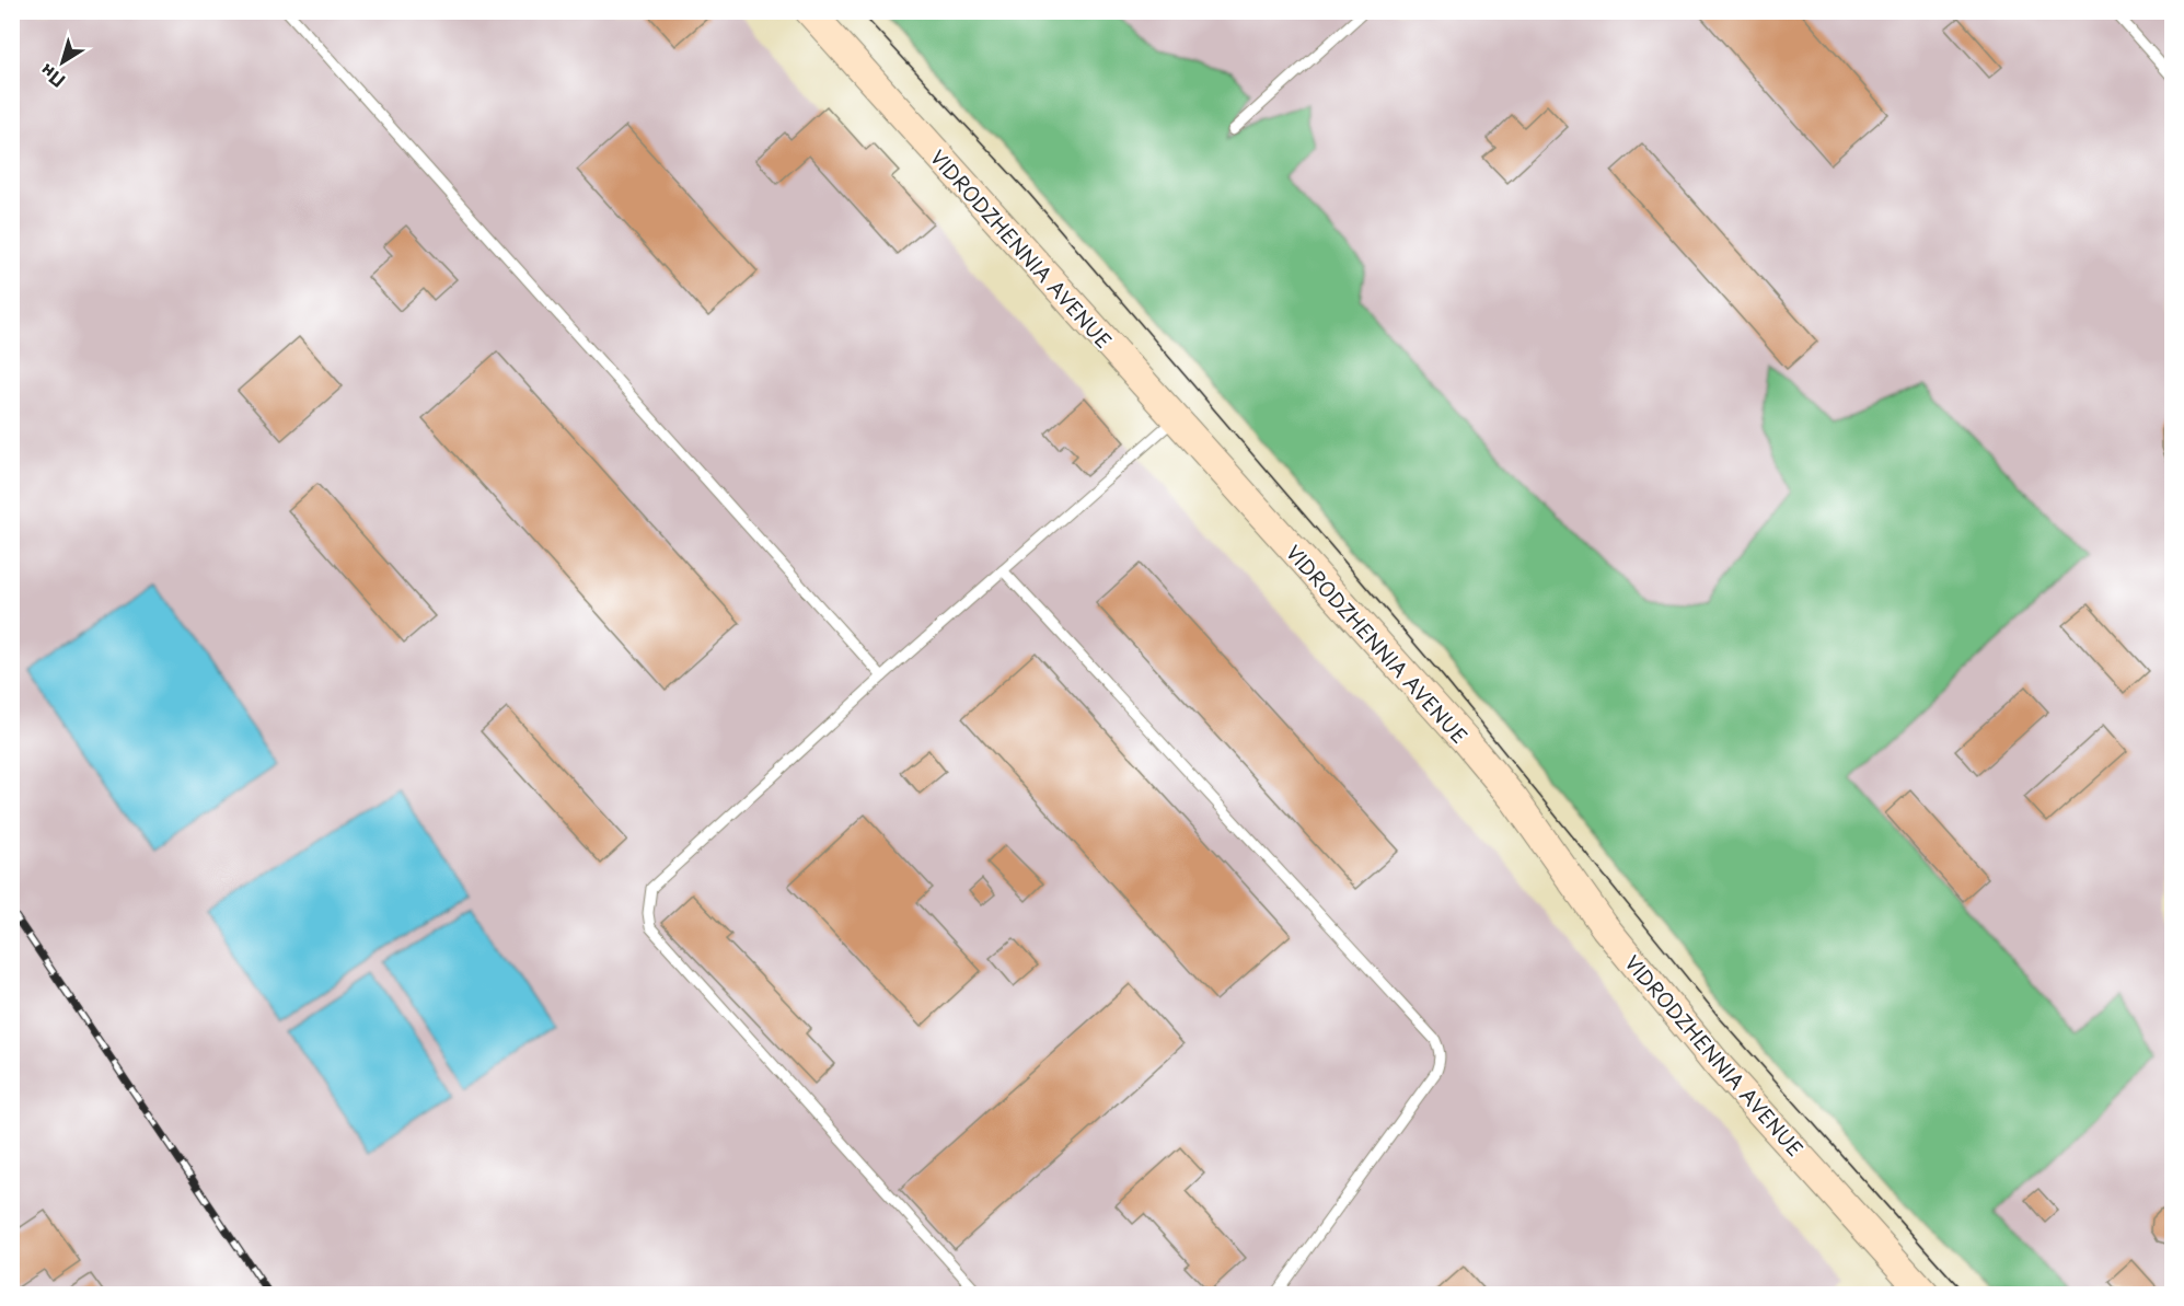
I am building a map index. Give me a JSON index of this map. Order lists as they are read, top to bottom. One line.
{"streets":{"street":["VIDRODZHENNIA AVENUE"]},"north":"bottom left"}
